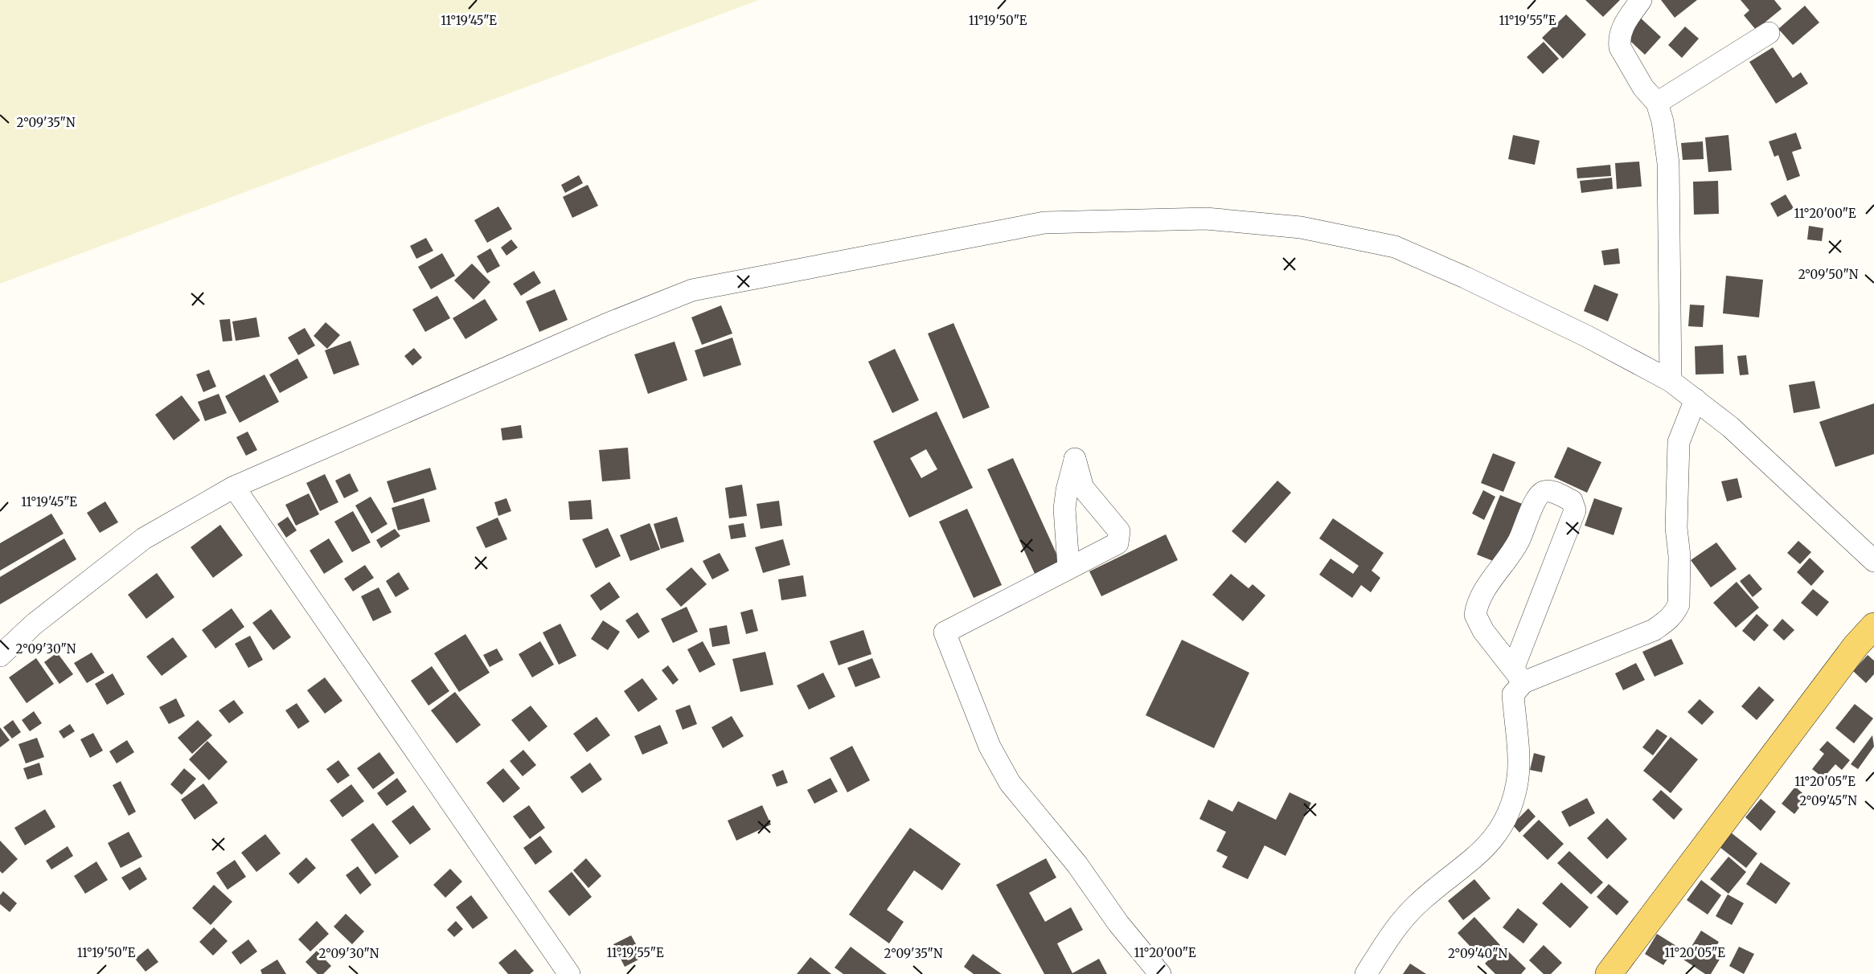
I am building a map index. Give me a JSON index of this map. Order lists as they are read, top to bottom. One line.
{"coordinates":["11°19'45\"E","11°19'50\"E","11°19'55\"E","2°09'35\"N","11°20'00\"E","2°09'50\"N","2°09'30\"N","11°20'05\"E","2°09'45\"N","2°09'40\"N"]}
